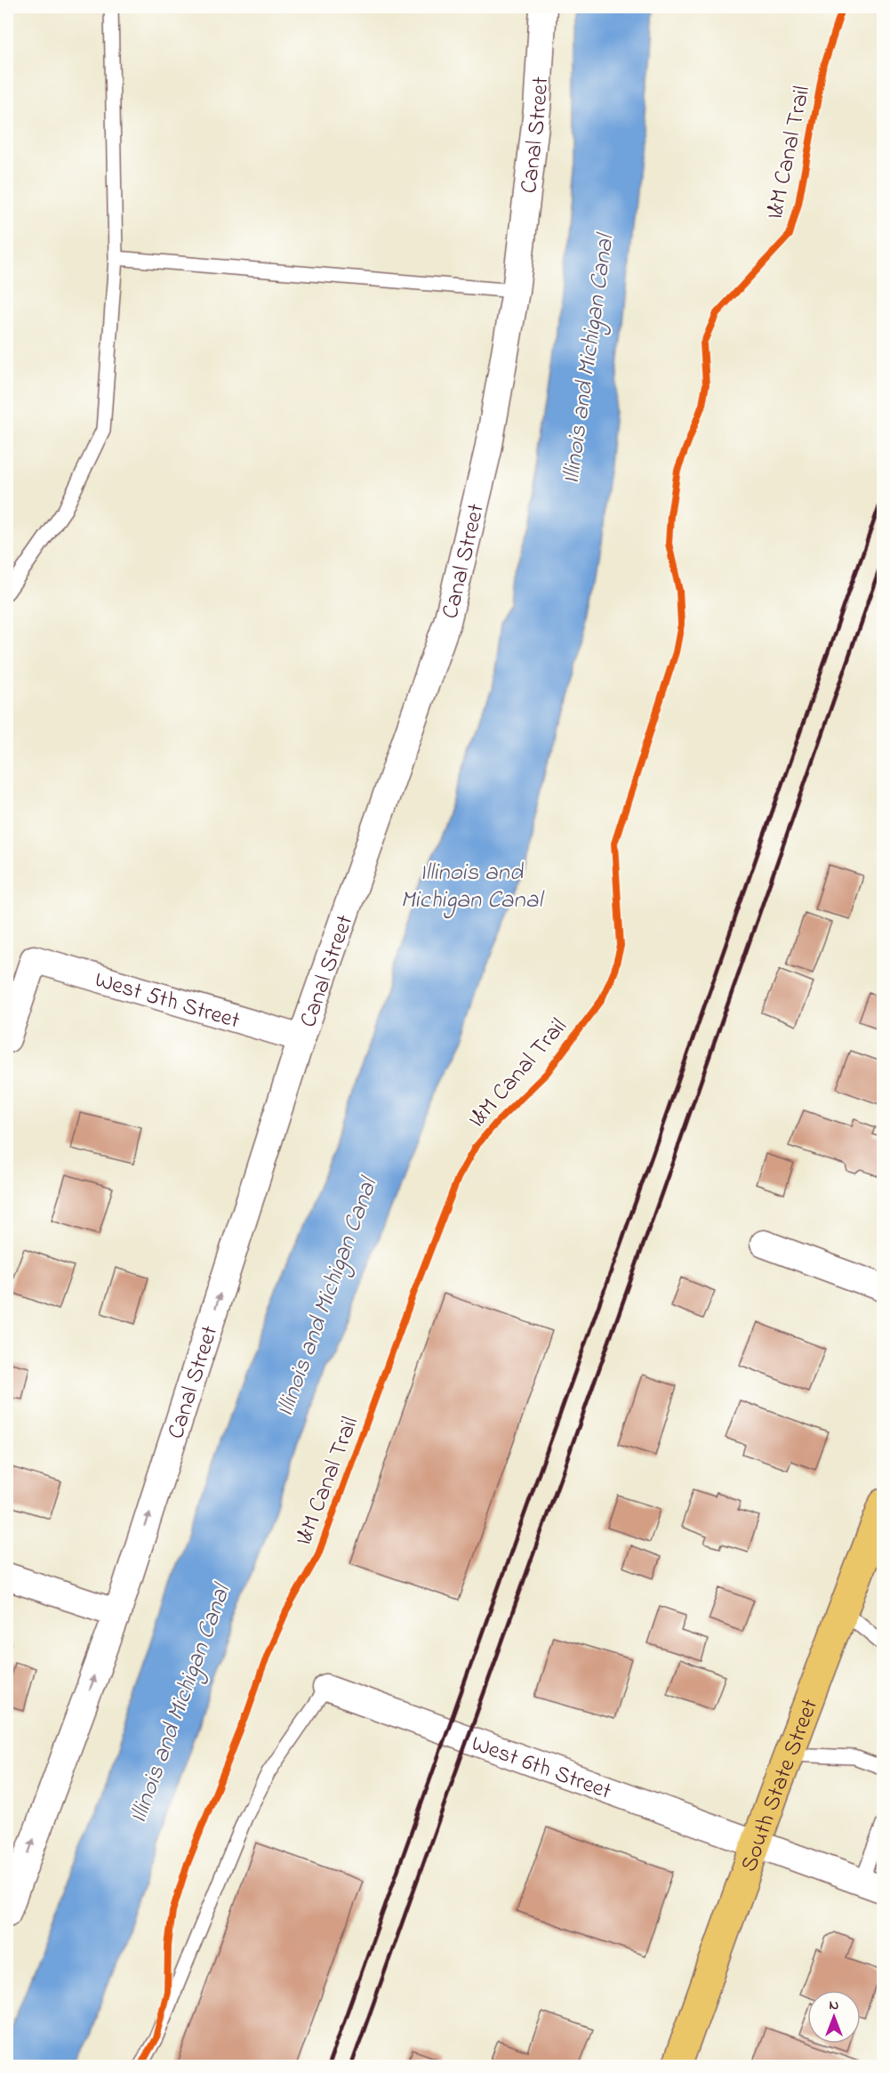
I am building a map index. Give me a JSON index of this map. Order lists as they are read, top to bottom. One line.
{"streets":{"main road":["South State Street"],"street":["Canal Street","West 5th Street","West 6th Street"],"cycle path":["I&M Canal Trail"]},"crossings":[["Canal Street","West 5th Street"],["West 6th Street","South State Street"]],"one_way":["Canal Street"],"water":["Illinois and Michigan Canal"],"north":"top"}
